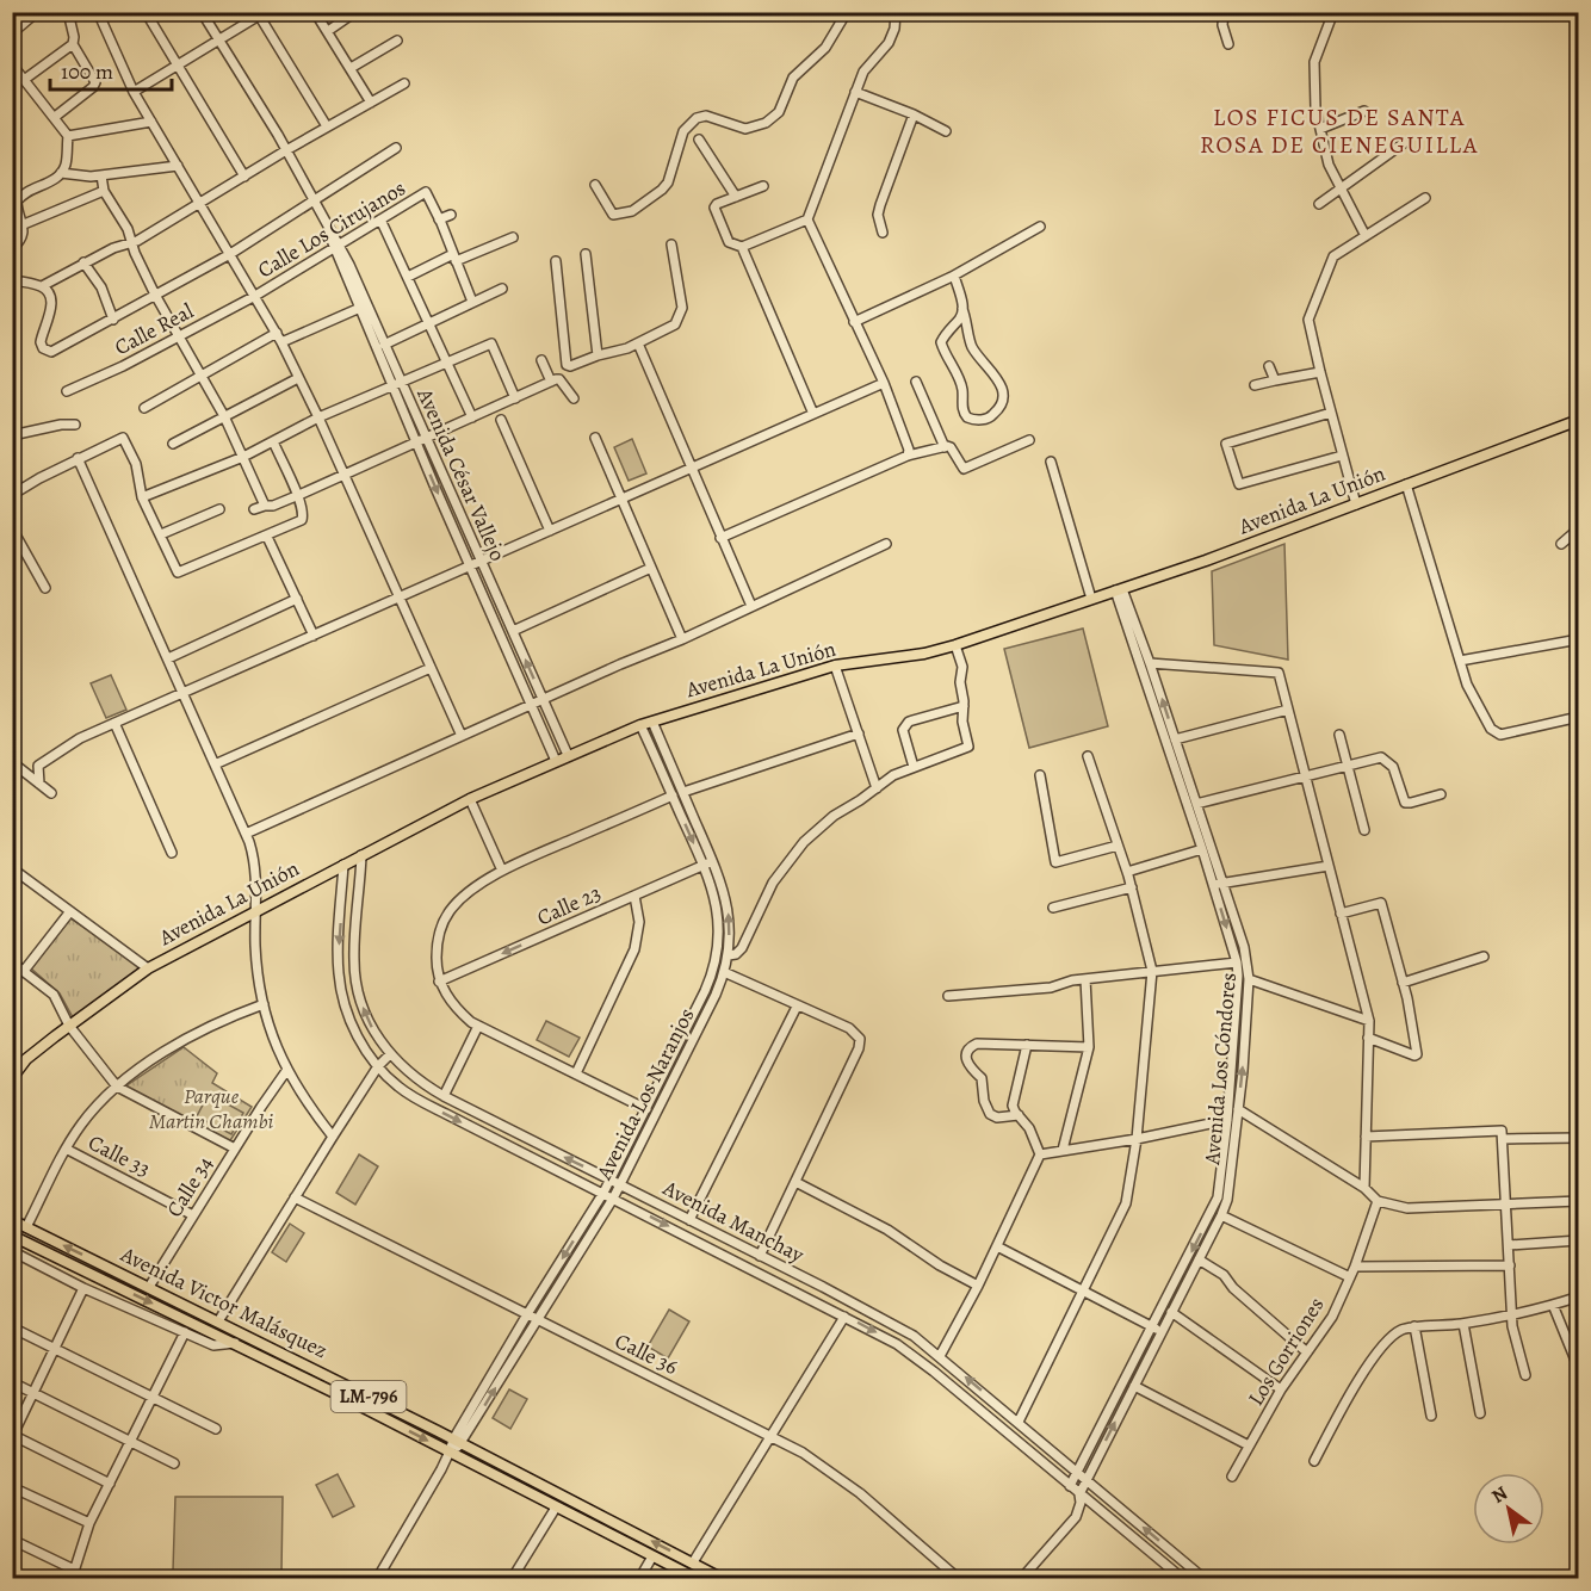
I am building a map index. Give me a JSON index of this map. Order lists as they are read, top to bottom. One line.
{"streets":{"main road":["Avenida La Unión","Avenida Victor Malásquez","LM-796"],"street":["Calle Los Cirujanos","Calle Real","Avenida César Vallejo","Calle 23","Avenida Los Cóndores","Avenida Los Naranjos","Calle 33","Calle 34","Avenida Manchay","Los Gorriones","Calle 36"]},"crossings":[["Calle Los Cirujanos","Calle Real"],["Calle Los Cirujanos","Avenida César Vallejo"],["Avenida César Vallejo","Avenida La Unión"],["Avenida La Unión","Avenida Los Cóndores"],["Avenida La Unión","Avenida Los Naranjos"],["Avenida La Unión","Avenida Manchay"],["Calle 23","Avenida Los Naranjos"],["Avenida Los Cóndores","Avenida Manchay"],["Avenida Los Naranjos","Avenida Manchay"],["Avenida Los Naranjos","Avenida Victor Malásquez"],["Avenida Los Naranjos","Calle 36"],["Calle 33","Calle 34"],["Calle 34","Avenida Victor Malásquez"]],"one_way":["Calle 23"],"districts":["LOS FICUS DE SANTA ROSA DE CIENEGUILLA"],"parks":["Parque Martin Chambi"],"scale_bar":"100 m","north":"top left"}
